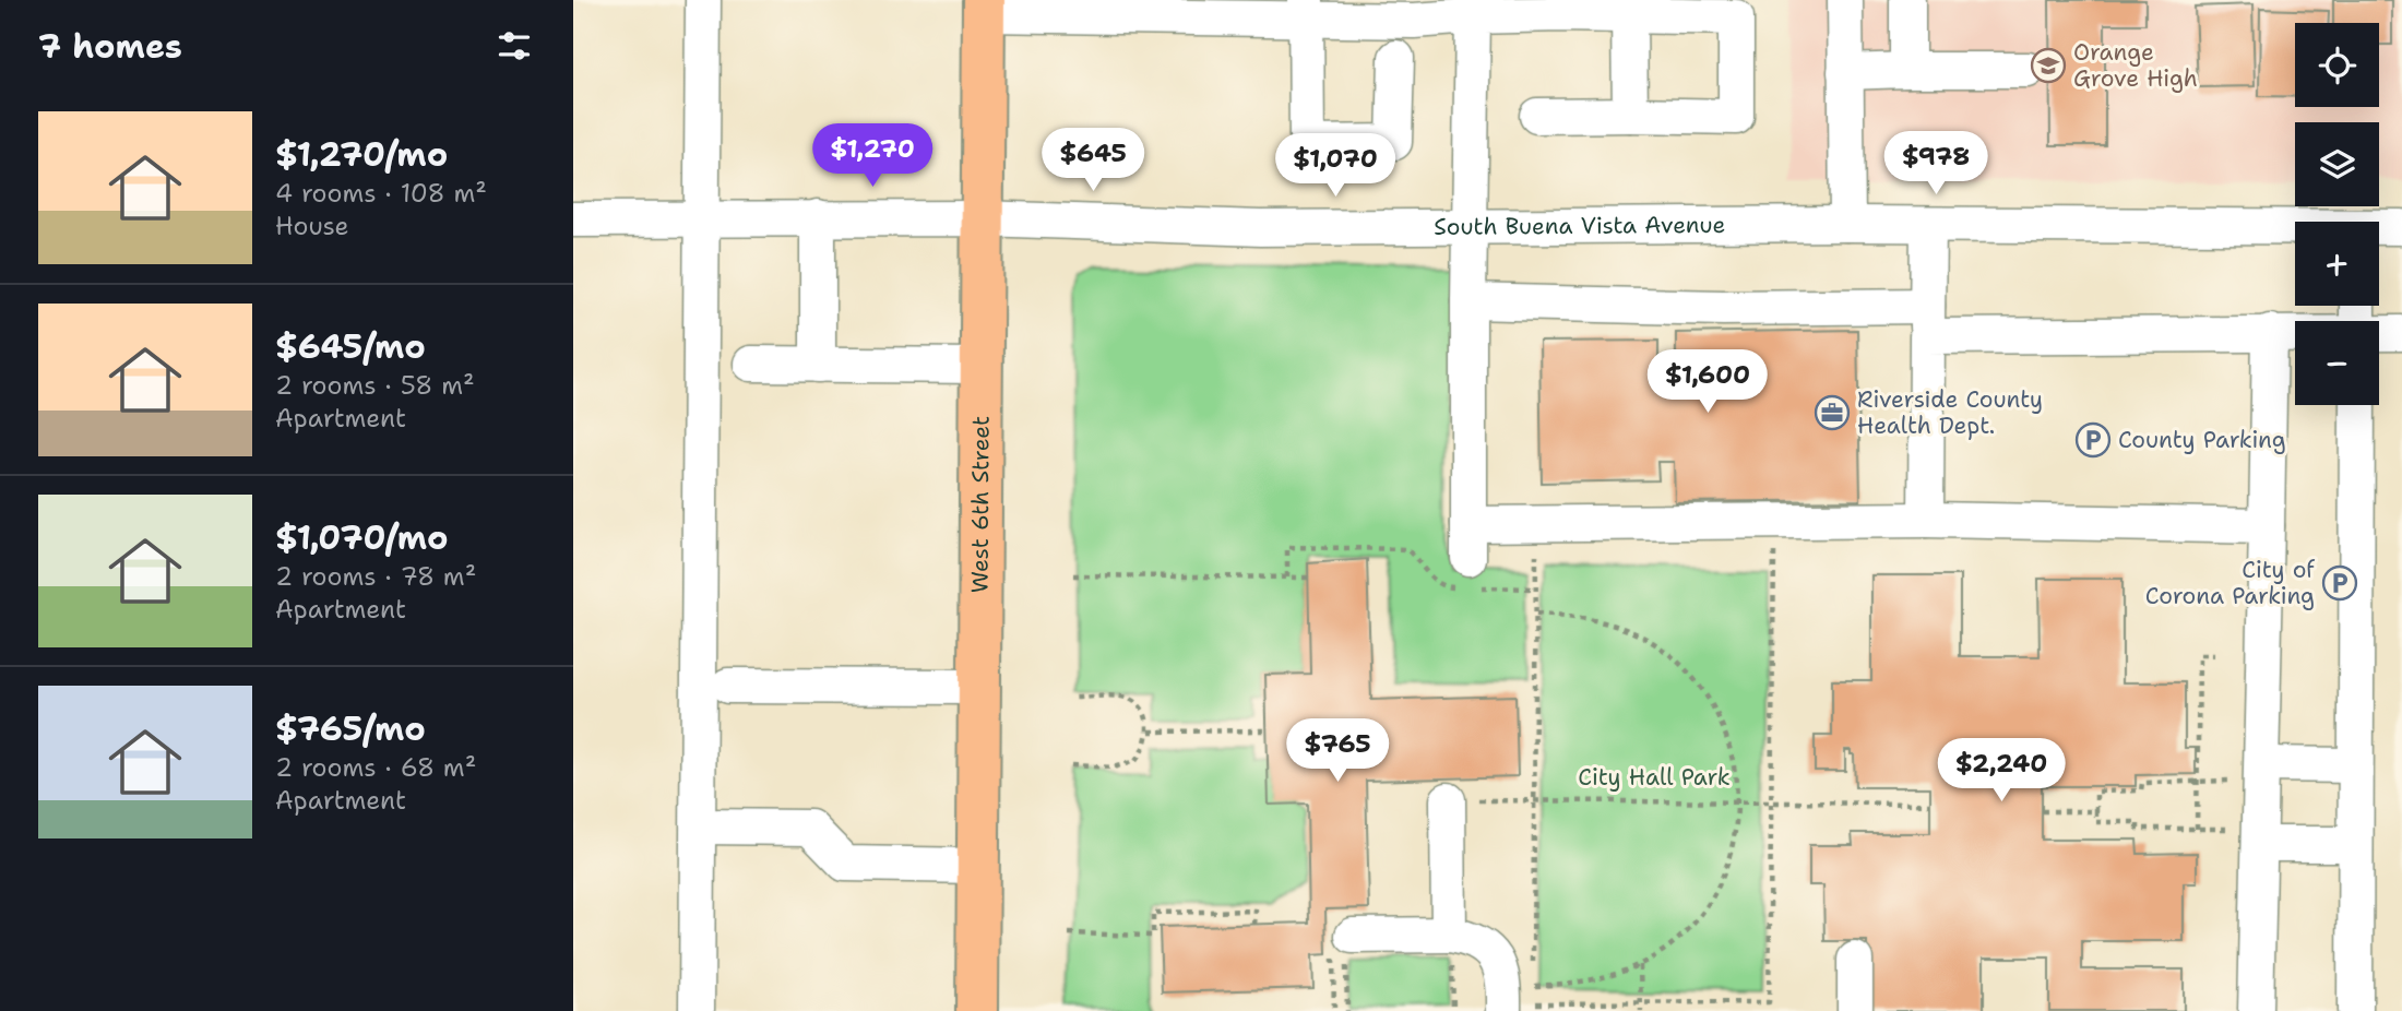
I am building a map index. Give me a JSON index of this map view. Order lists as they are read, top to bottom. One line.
{"streets":{"main road":["West 6th Street"],"street":["South Buena Vista Avenue"]},"crossings":[["South Buena Vista Avenue","West 6th Street"]],"parks":["City Hall Park"],"places":{"school or university":["Orange Grove High"],"office":["Riverside County Health Dept."],"parking":["County Parking","City of Corona Parking"]},"page":{"heading":"7 homes","map_buttons":["+","−"],"list":[{"name":"$1,270/mo","note":"4 rooms · 108 m² · House"},{"name":"$645/mo","note":"2 rooms · 58 m² · Apartment"},{"name":"$1,070/mo","note":"2 rooms · 78 m² · Apartment"},{"name":"$765/mo","note":"2 rooms · 68 m² · Apartment"}],"price":["$1,270","$645","$978","$1,070","$1,600","$765","$2,240"]}}
